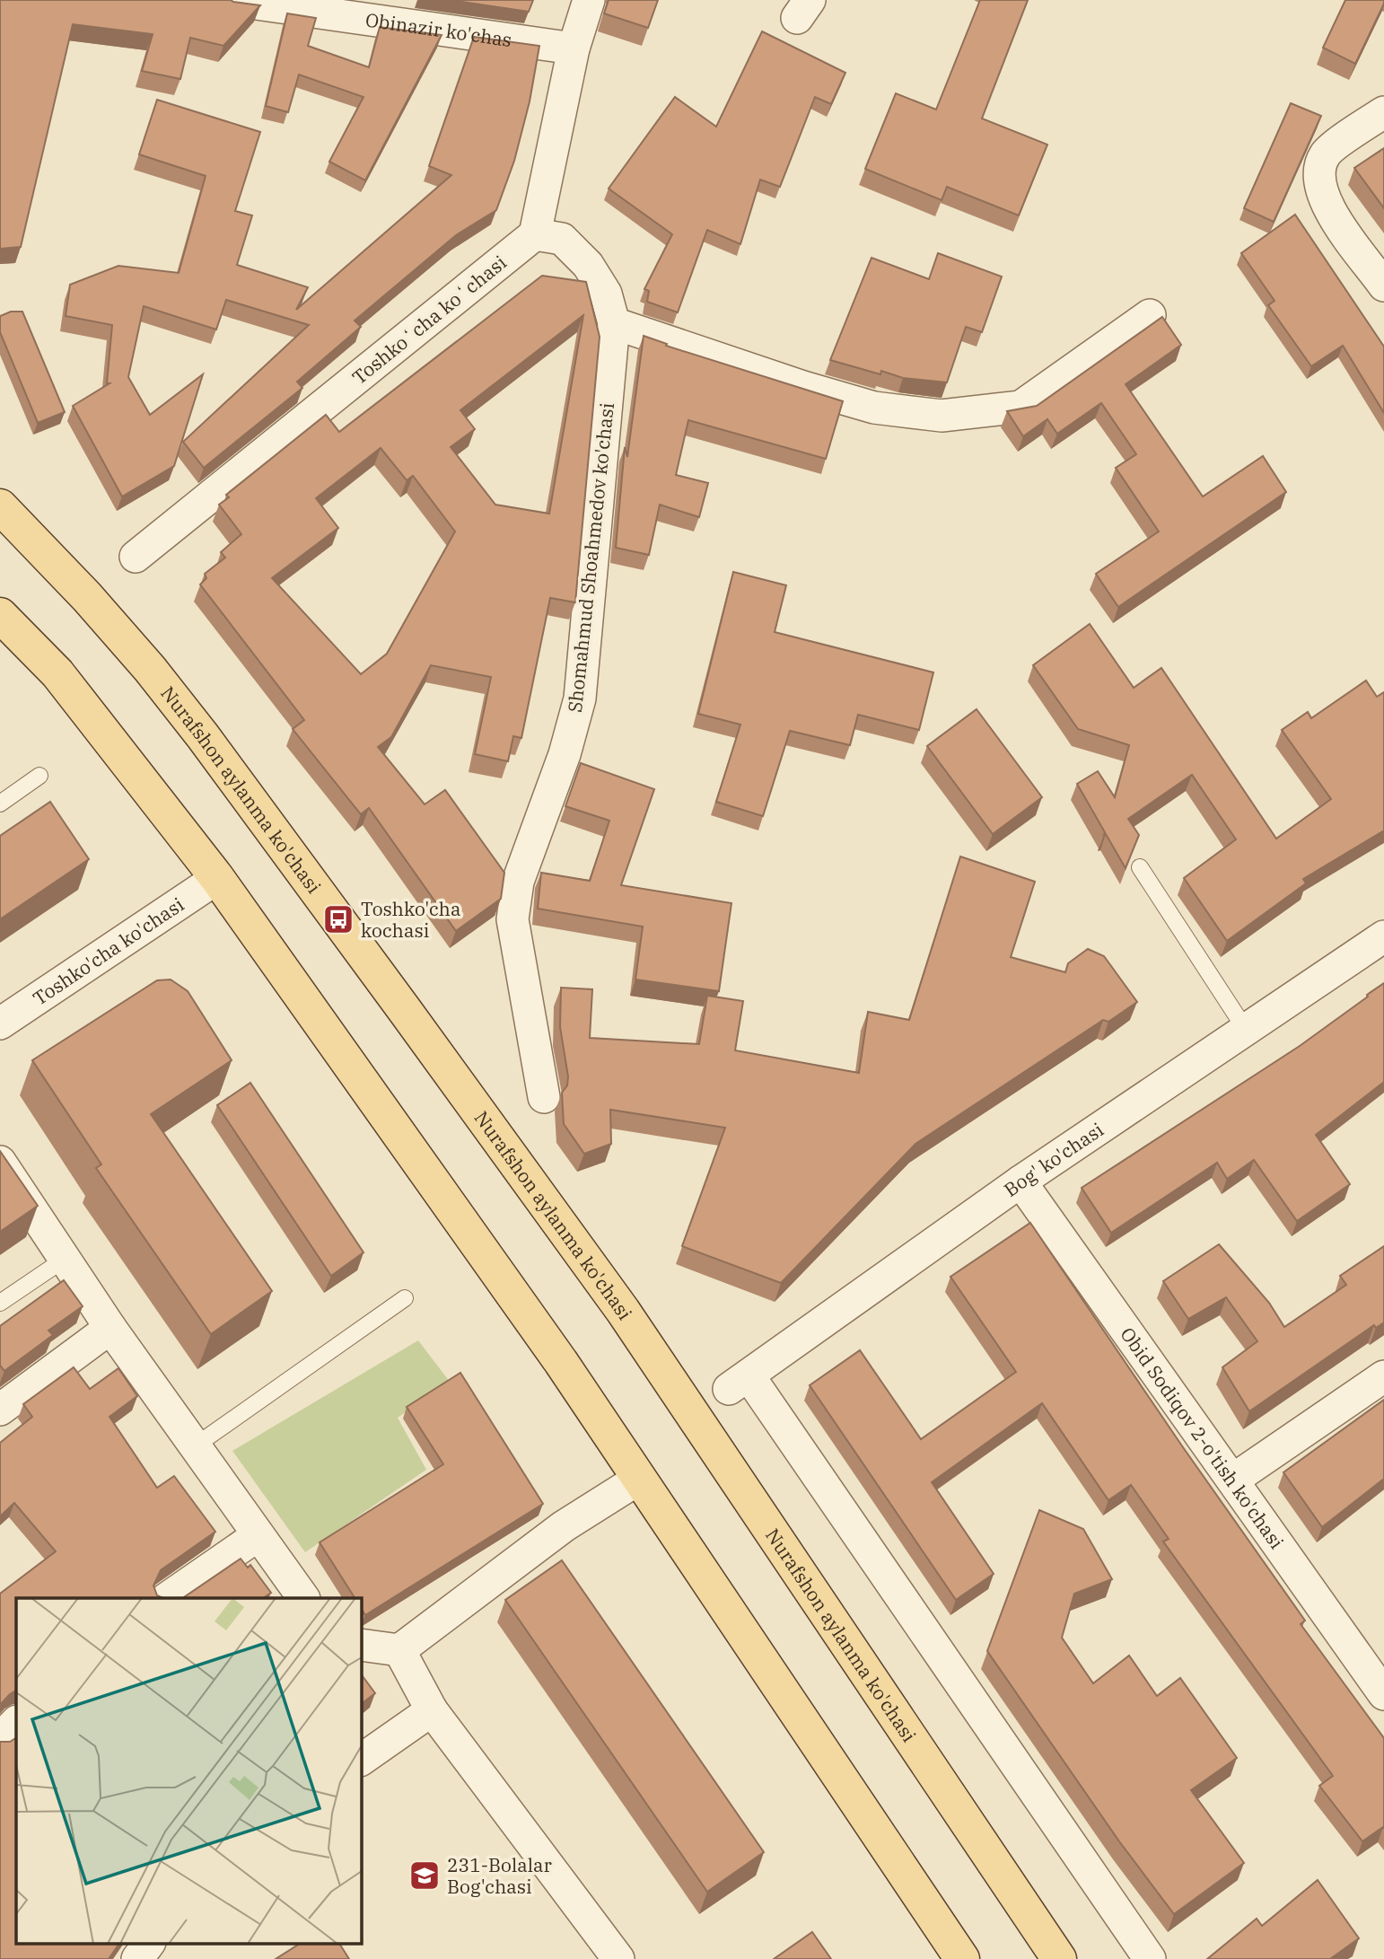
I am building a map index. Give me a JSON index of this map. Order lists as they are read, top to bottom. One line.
{"streets":{"main road":["Nurafshon aylanma ko'chasi"],"street":["Obinazir ko'chas","Toshkoʻcha koʻchasi","Shomahmud Shoahmedov ko'chasi","Toshko'cha ko'chasi","Bog' ko'chasi","Obid Sodiqov 2-o'tish ko'chasi"]},"crossings":[["Toshkoʻcha koʻchasi","Shomahmud Shoahmedov ko'chasi"],["Bog' ko'chasi","Obid Sodiqov 2-o'tish ko'chasi"]],"places":{"bus stop":["Toshko'cha kochasi"],"school or university":["231-Bolalar Bog'chasi"]}}
